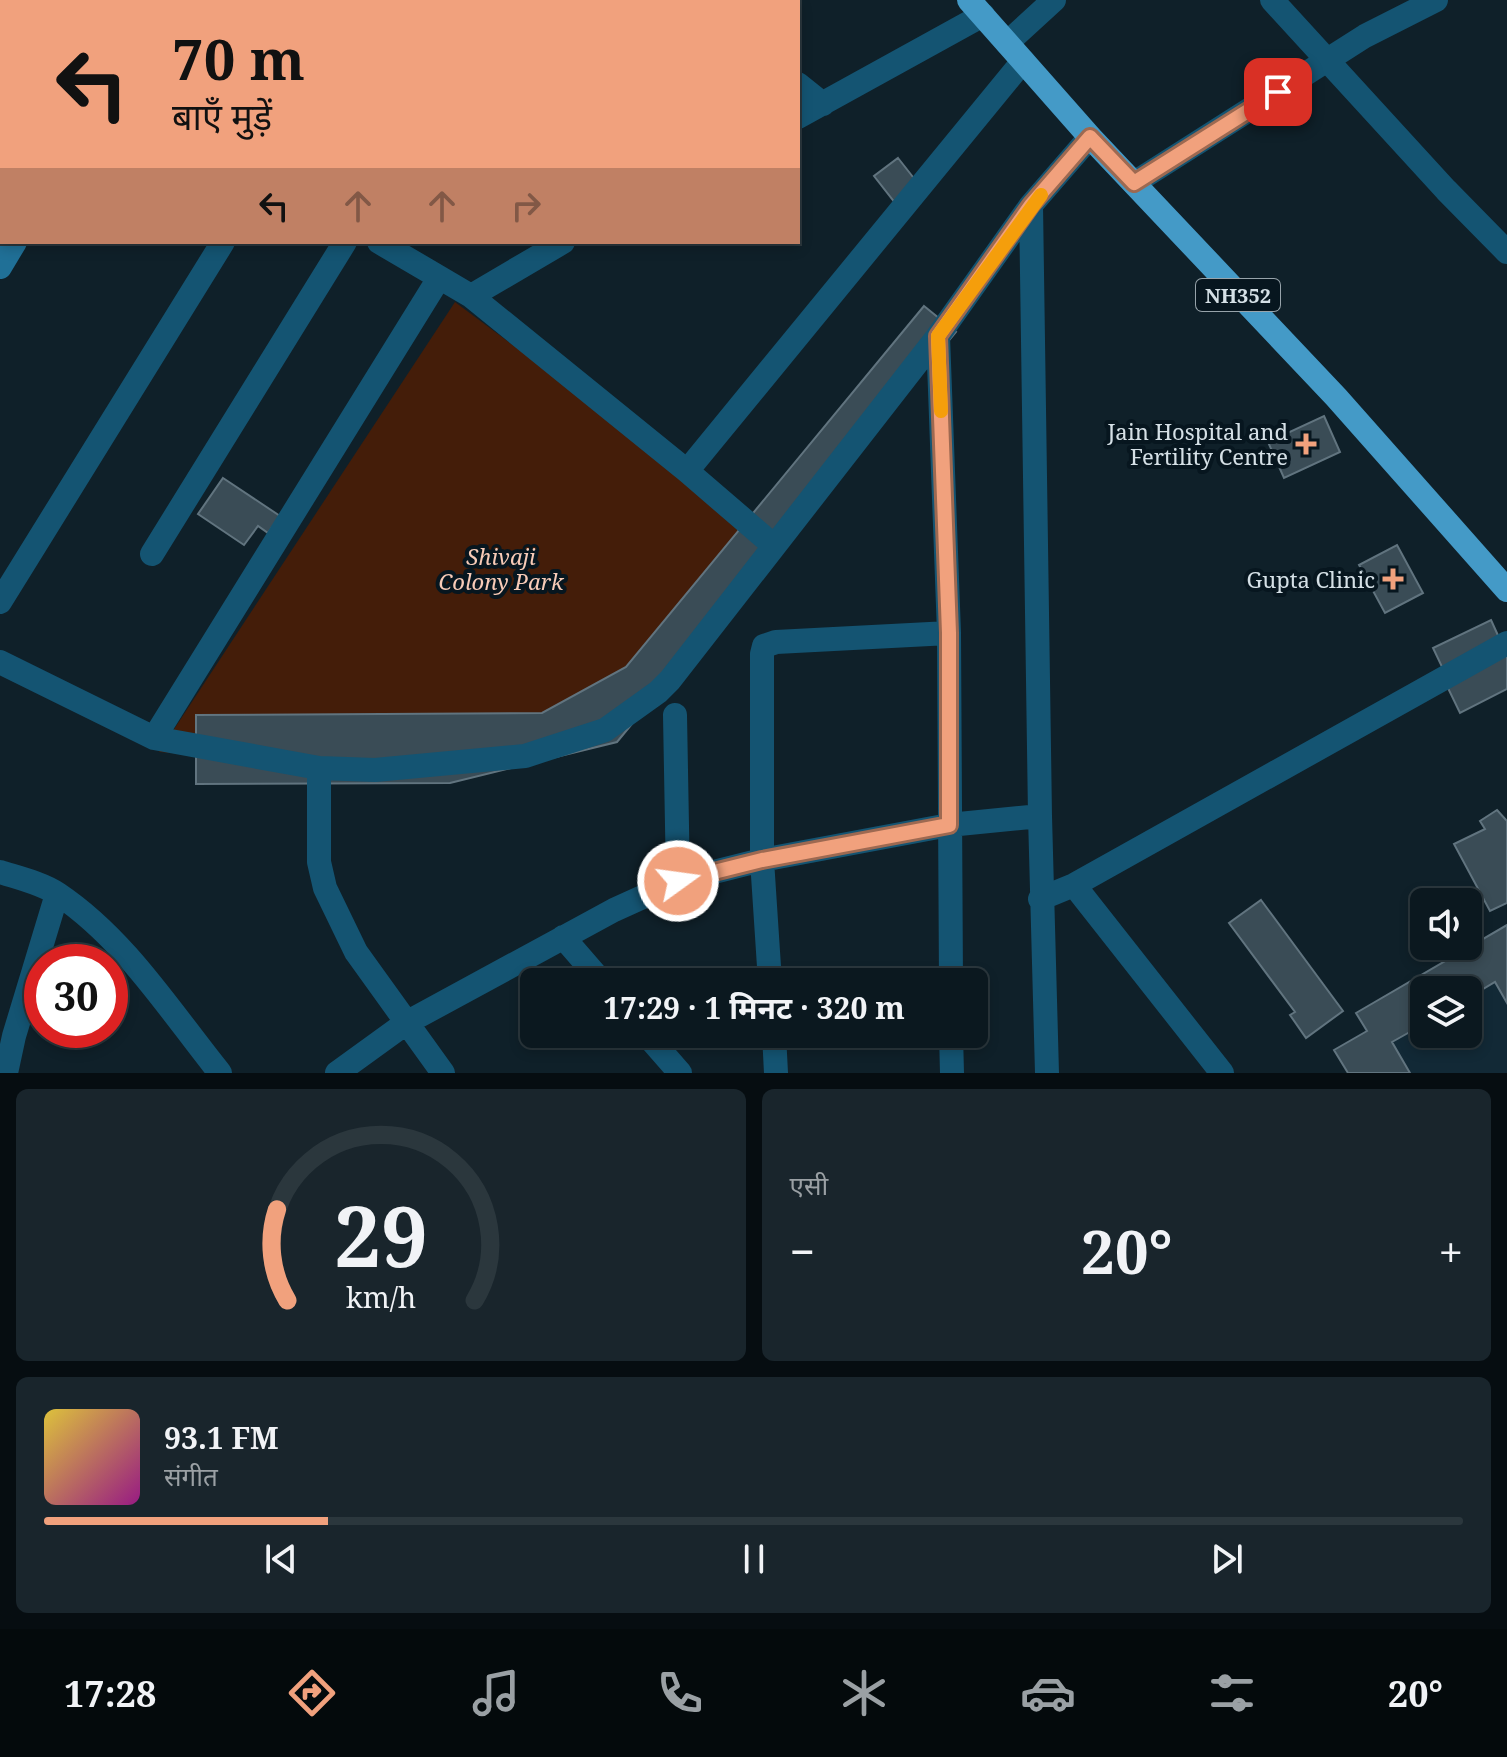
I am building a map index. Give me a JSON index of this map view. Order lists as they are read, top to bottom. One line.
{"streets":{"highway":["NH352"]},"parks":["Shivaji Colony Park"],"places":{"health":["Jain Hospital and Fertility Centre","Gupta Clinic"]},"page":{"turn":["70 m","बाएँ मुड़ें"],"limit":"30","trip":"17:29 · 1 मिनट · 320 m","tile":"एसी","heat":["−","20°","+"],"song":["93.1 FM","संगीत"],"tabs":["17:28","20°"],"gauge":["29","km/h"]}}
